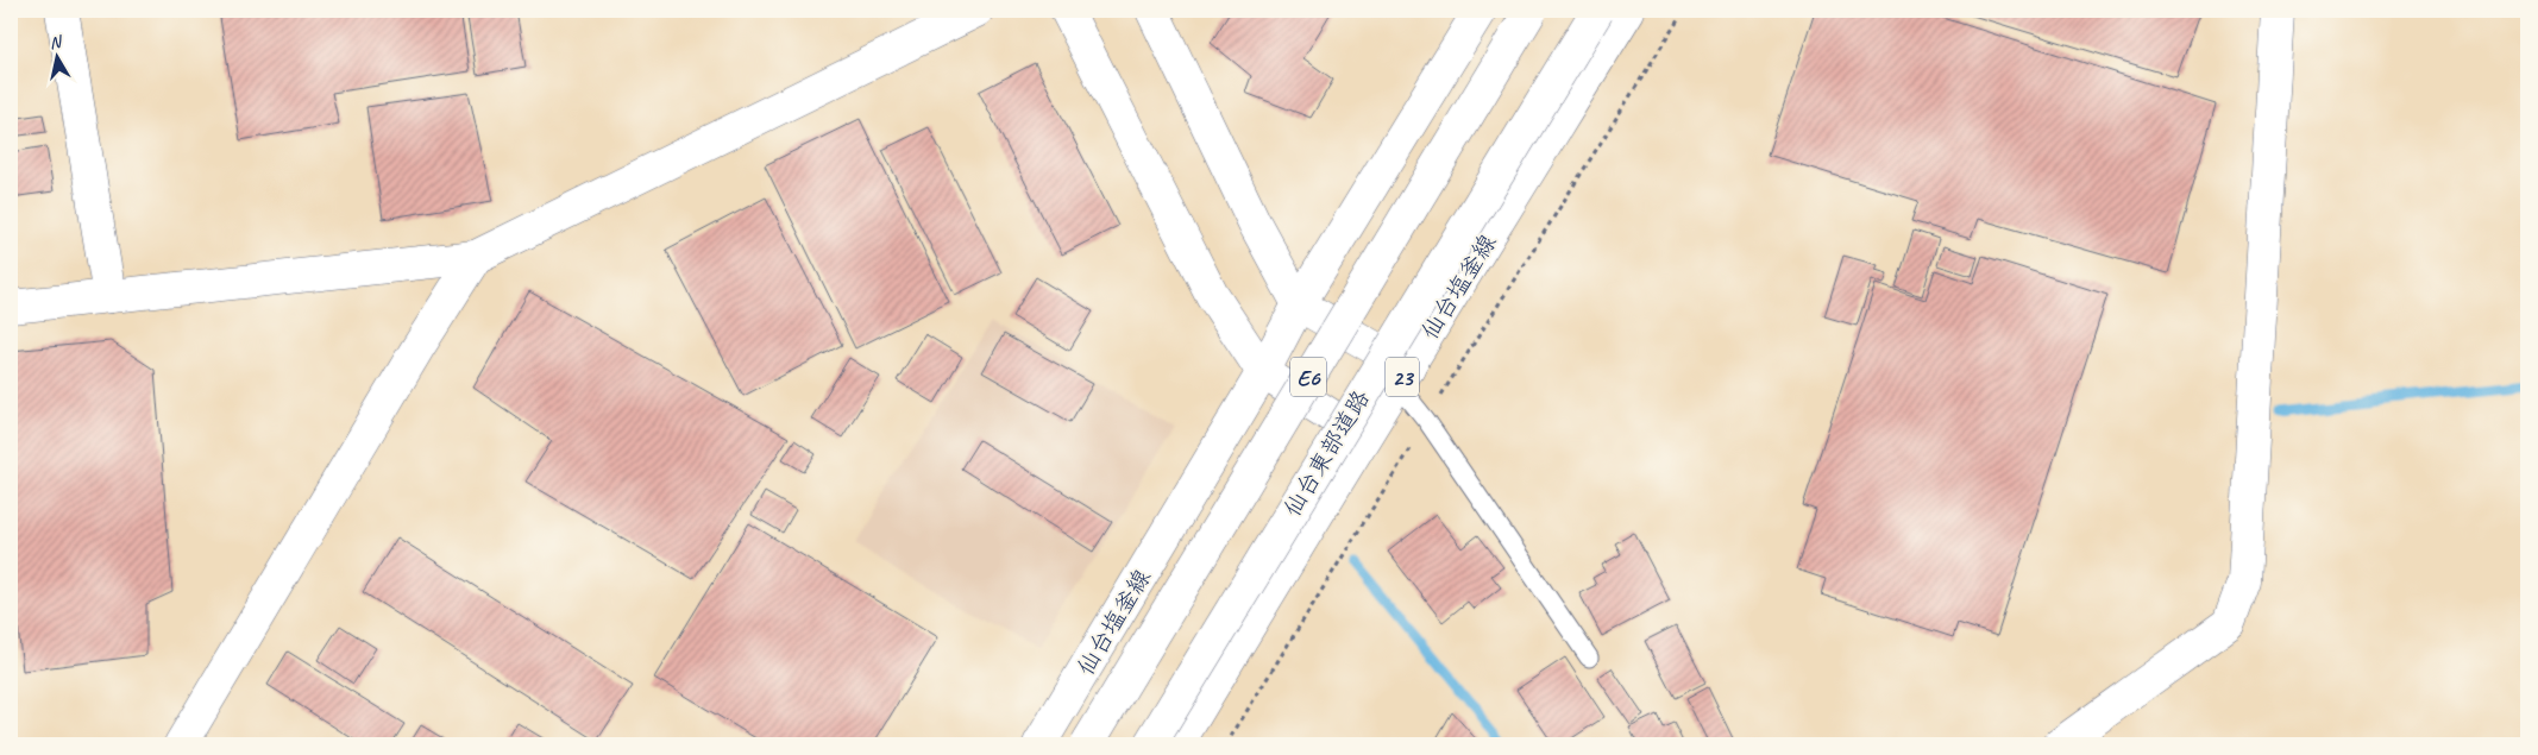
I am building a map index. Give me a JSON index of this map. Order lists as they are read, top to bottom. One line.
{"streets":{"main road":["仙台塩釜線","E6","23","仙台東部道路"]},"north":"top"}
